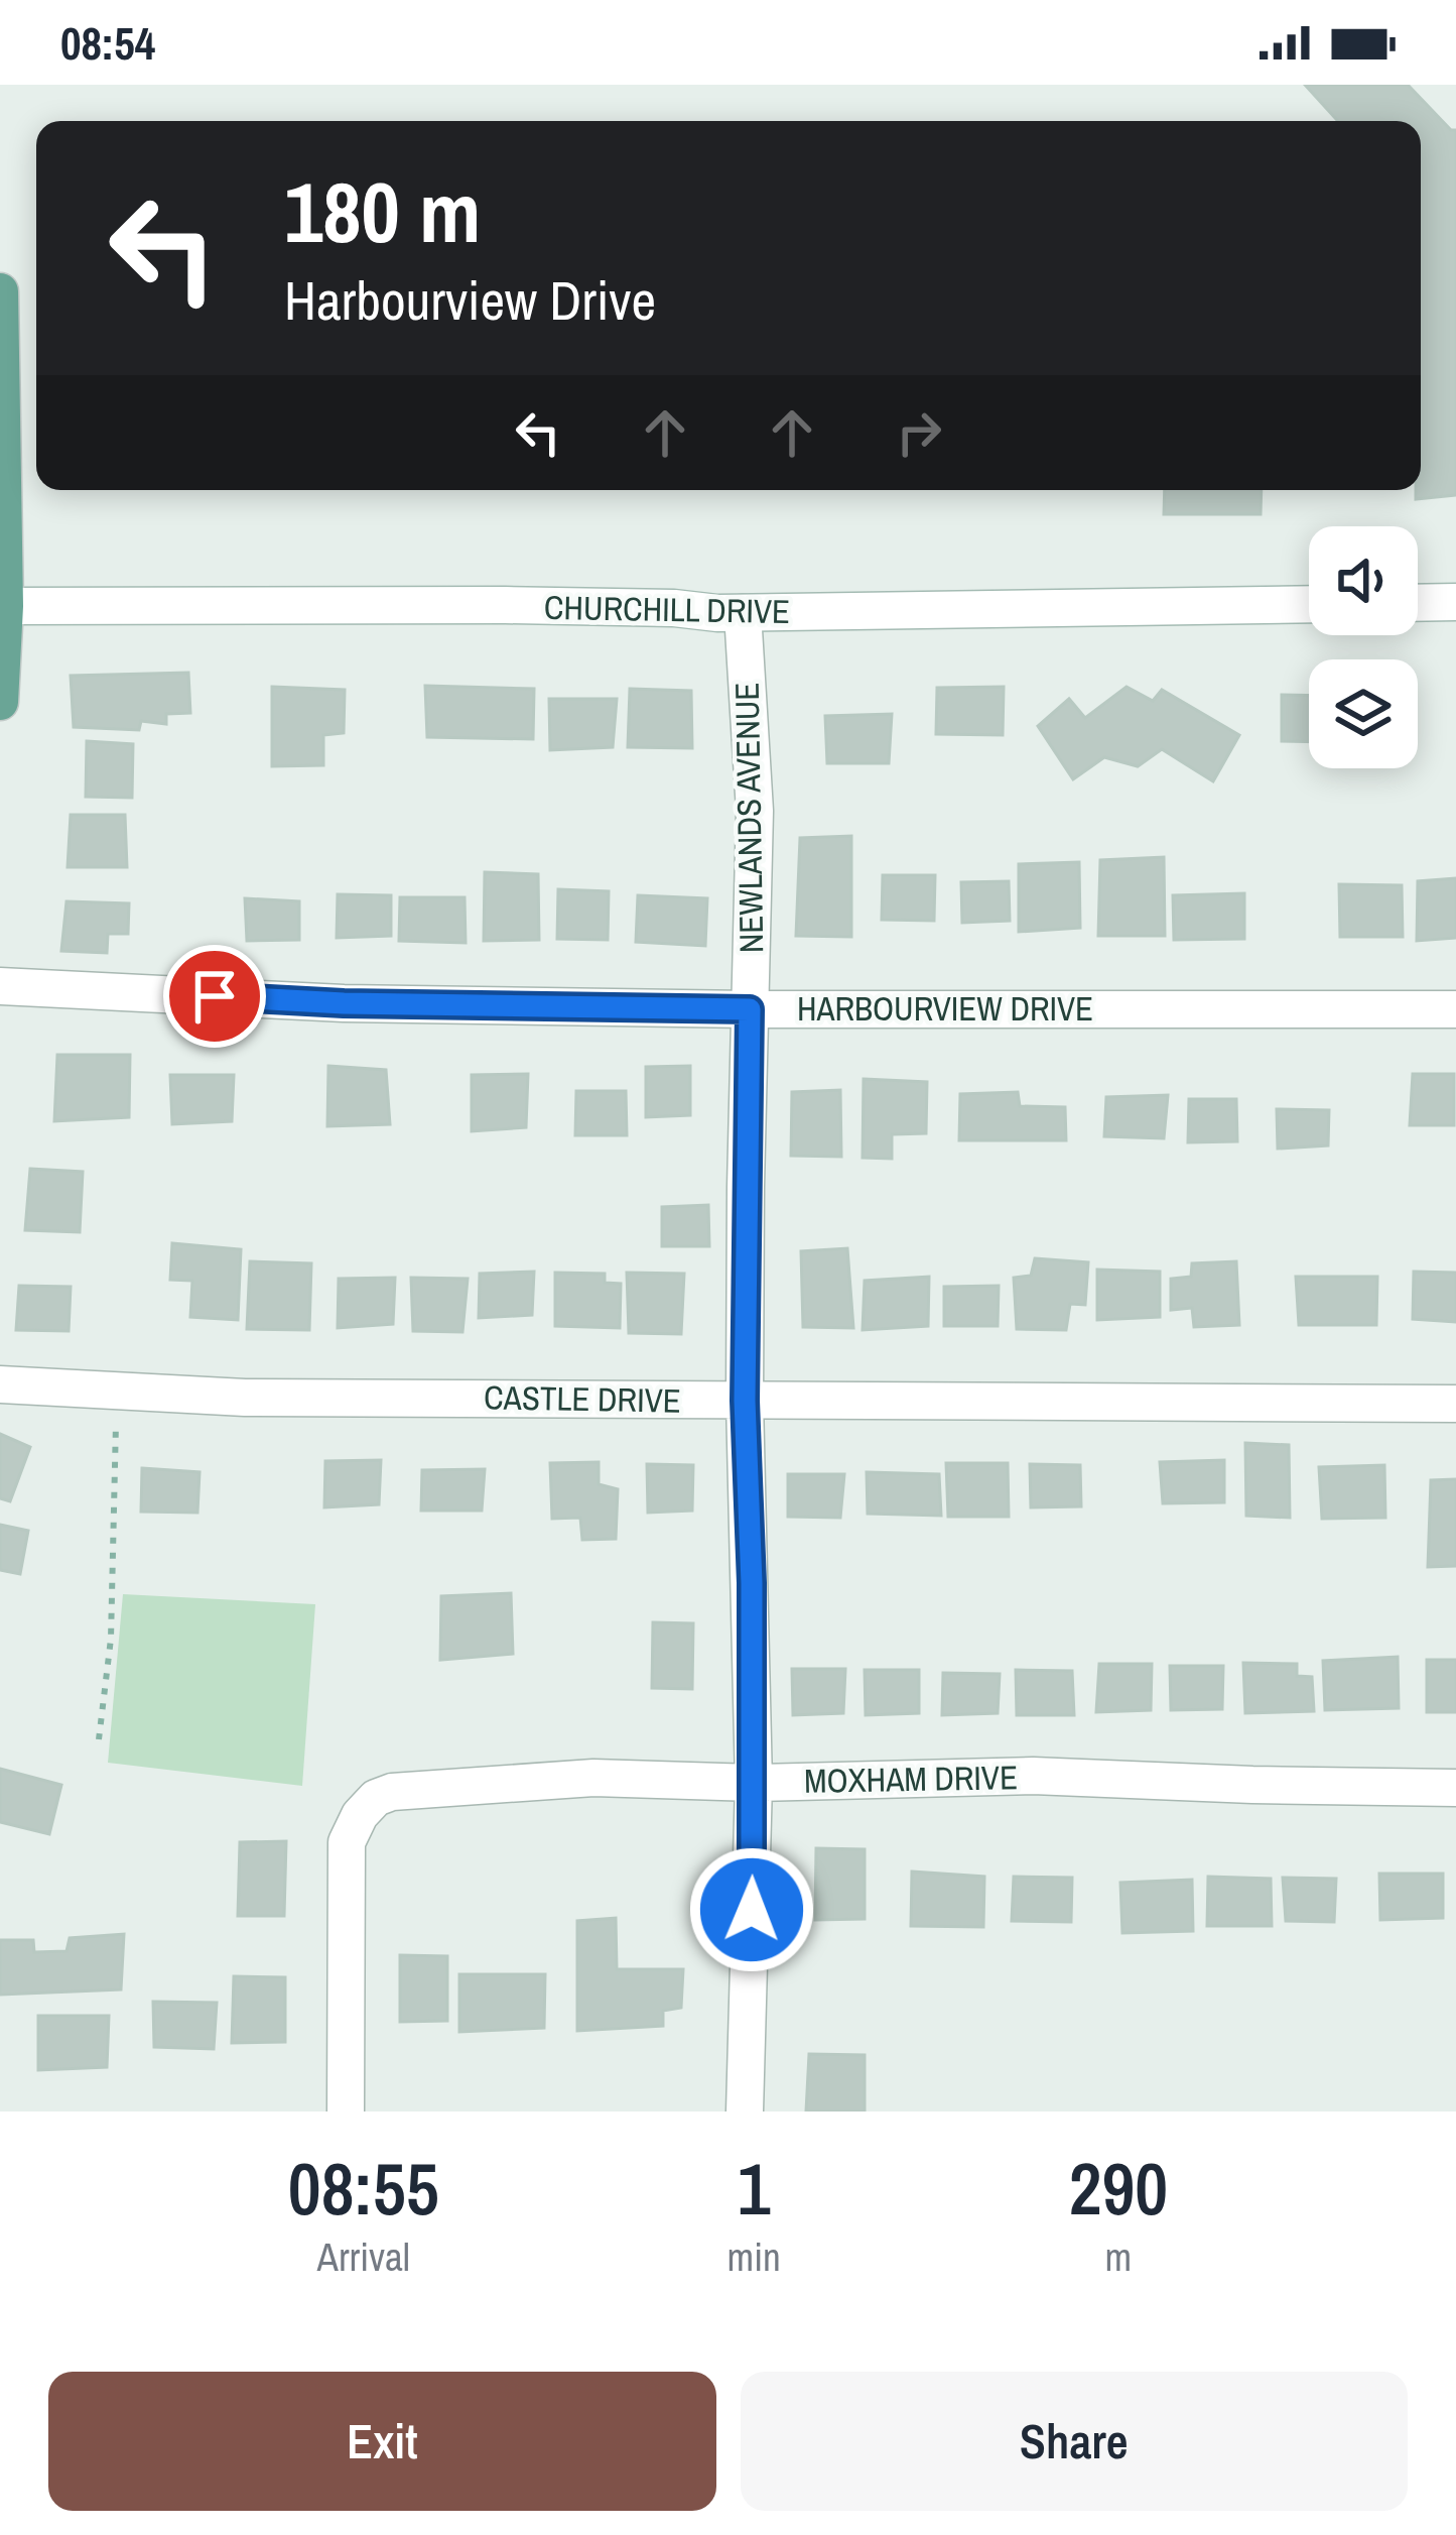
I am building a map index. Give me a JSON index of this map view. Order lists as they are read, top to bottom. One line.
{"streets":{"street":["CHURCHILL DRIVE","NEWLANDS AVENUE","HARBOURVIEW DRIVE","CASTLE DRIVE","MOXHAM DRIVE"]},"crossings":[["CHURCHILL DRIVE","NEWLANDS AVENUE"],["NEWLANDS AVENUE","HARBOURVIEW DRIVE"],["NEWLANDS AVENUE","CASTLE DRIVE"],["NEWLANDS AVENUE","MOXHAM DRIVE"]],"page":{"status":"08:54","turn":["180 m","Harbourview Drive"],"eta":["08:55","Arrival","1","min","290","m"],"buttons":["Exit","Share"]}}
